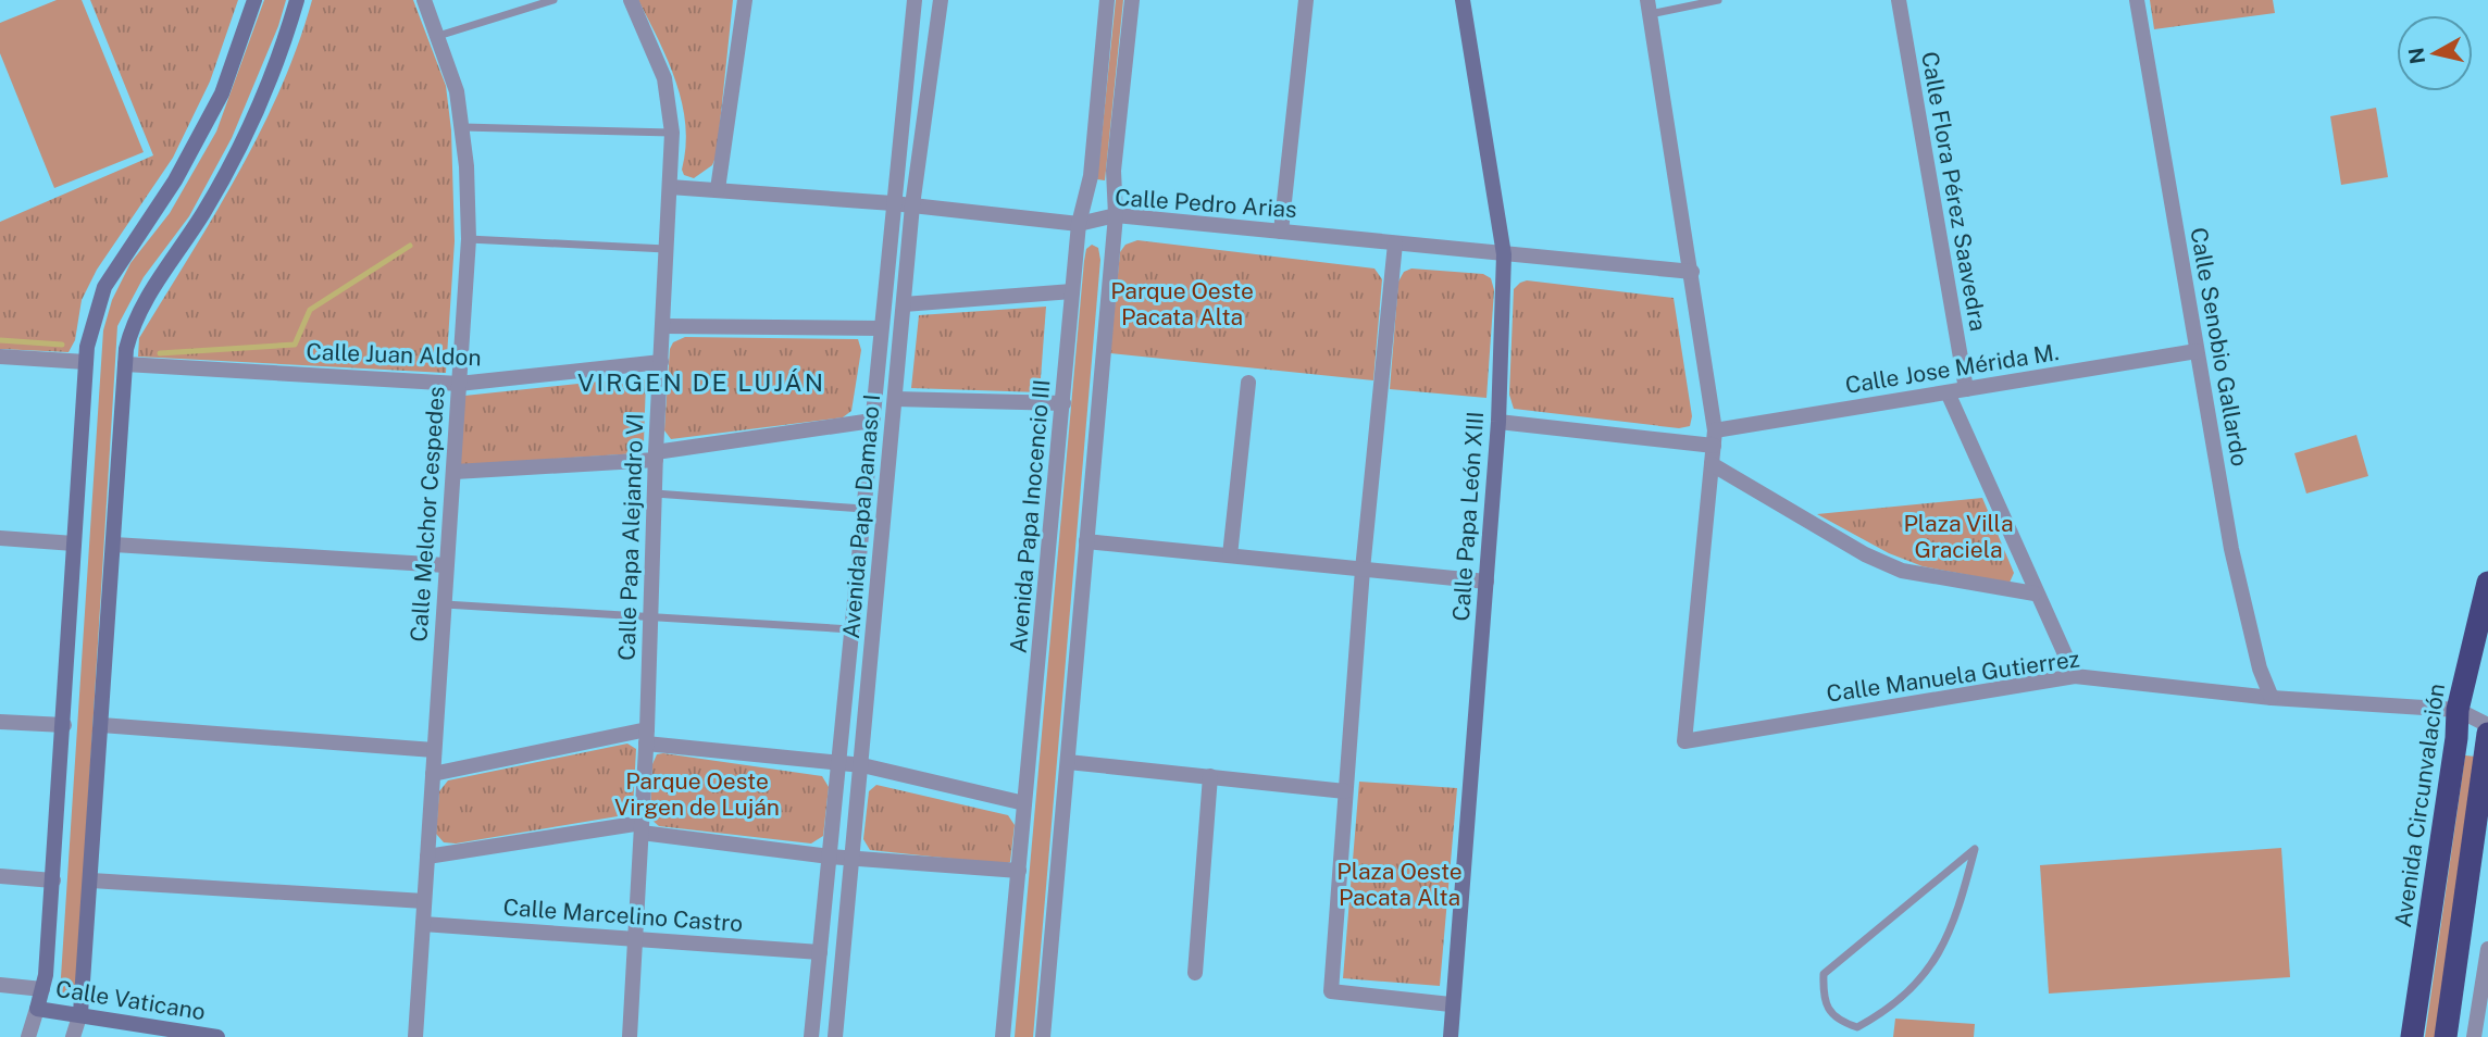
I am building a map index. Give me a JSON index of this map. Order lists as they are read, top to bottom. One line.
{"streets":{"highway":["Avenida Circunvalación"],"street":["Calle Flora Pérez Saavedra","Calle Pedro Arias","Calle Senobio Gallardo","Calle Juan Aldon","Calle Jose Mérida M.","Calle Melchor Cespedes","Avenida Papa Damaso I","Avenida Papa Inocencio III","Calle Papa León XIII","Calle Papa Alejandro VI","Calle Manuela Gutierrez","Calle Marcelino Castro","Calle Vaticano"]},"crossings":[["Calle Flora Pérez Saavedra","Calle Jose Mérida M."],["Calle Pedro Arias","Avenida Papa Damaso I"],["Calle Pedro Arias","Avenida Papa Inocencio III"],["Calle Pedro Arias","Calle Papa León XIII"],["Calle Pedro Arias","Calle Papa Alejandro VI"],["Calle Senobio Gallardo","Calle Jose Mérida M."],["Calle Senobio Gallardo","Calle Manuela Gutierrez"],["Calle Juan Aldon","Calle Melchor Cespedes"],["Calle Juan Aldon","Calle Papa Alejandro VI"],["Calle Jose Mérida M.","Calle Papa León XIII"],["Calle Melchor Cespedes","Calle Marcelino Castro"],["Avenida Papa Damaso I","Calle Marcelino Castro"],["Calle Papa Alejandro VI","Calle Marcelino Castro"],["Calle Manuela Gutierrez","Avenida Circunvalación"]],"districts":["VIRGEN DE LUJÁN"],"parks":["Parque Oeste Pacata Alta","Plaza Villa Graciela","Parque Oeste Virgen de Luján","Plaza Oeste Pacata Alta"],"north":"left"}
